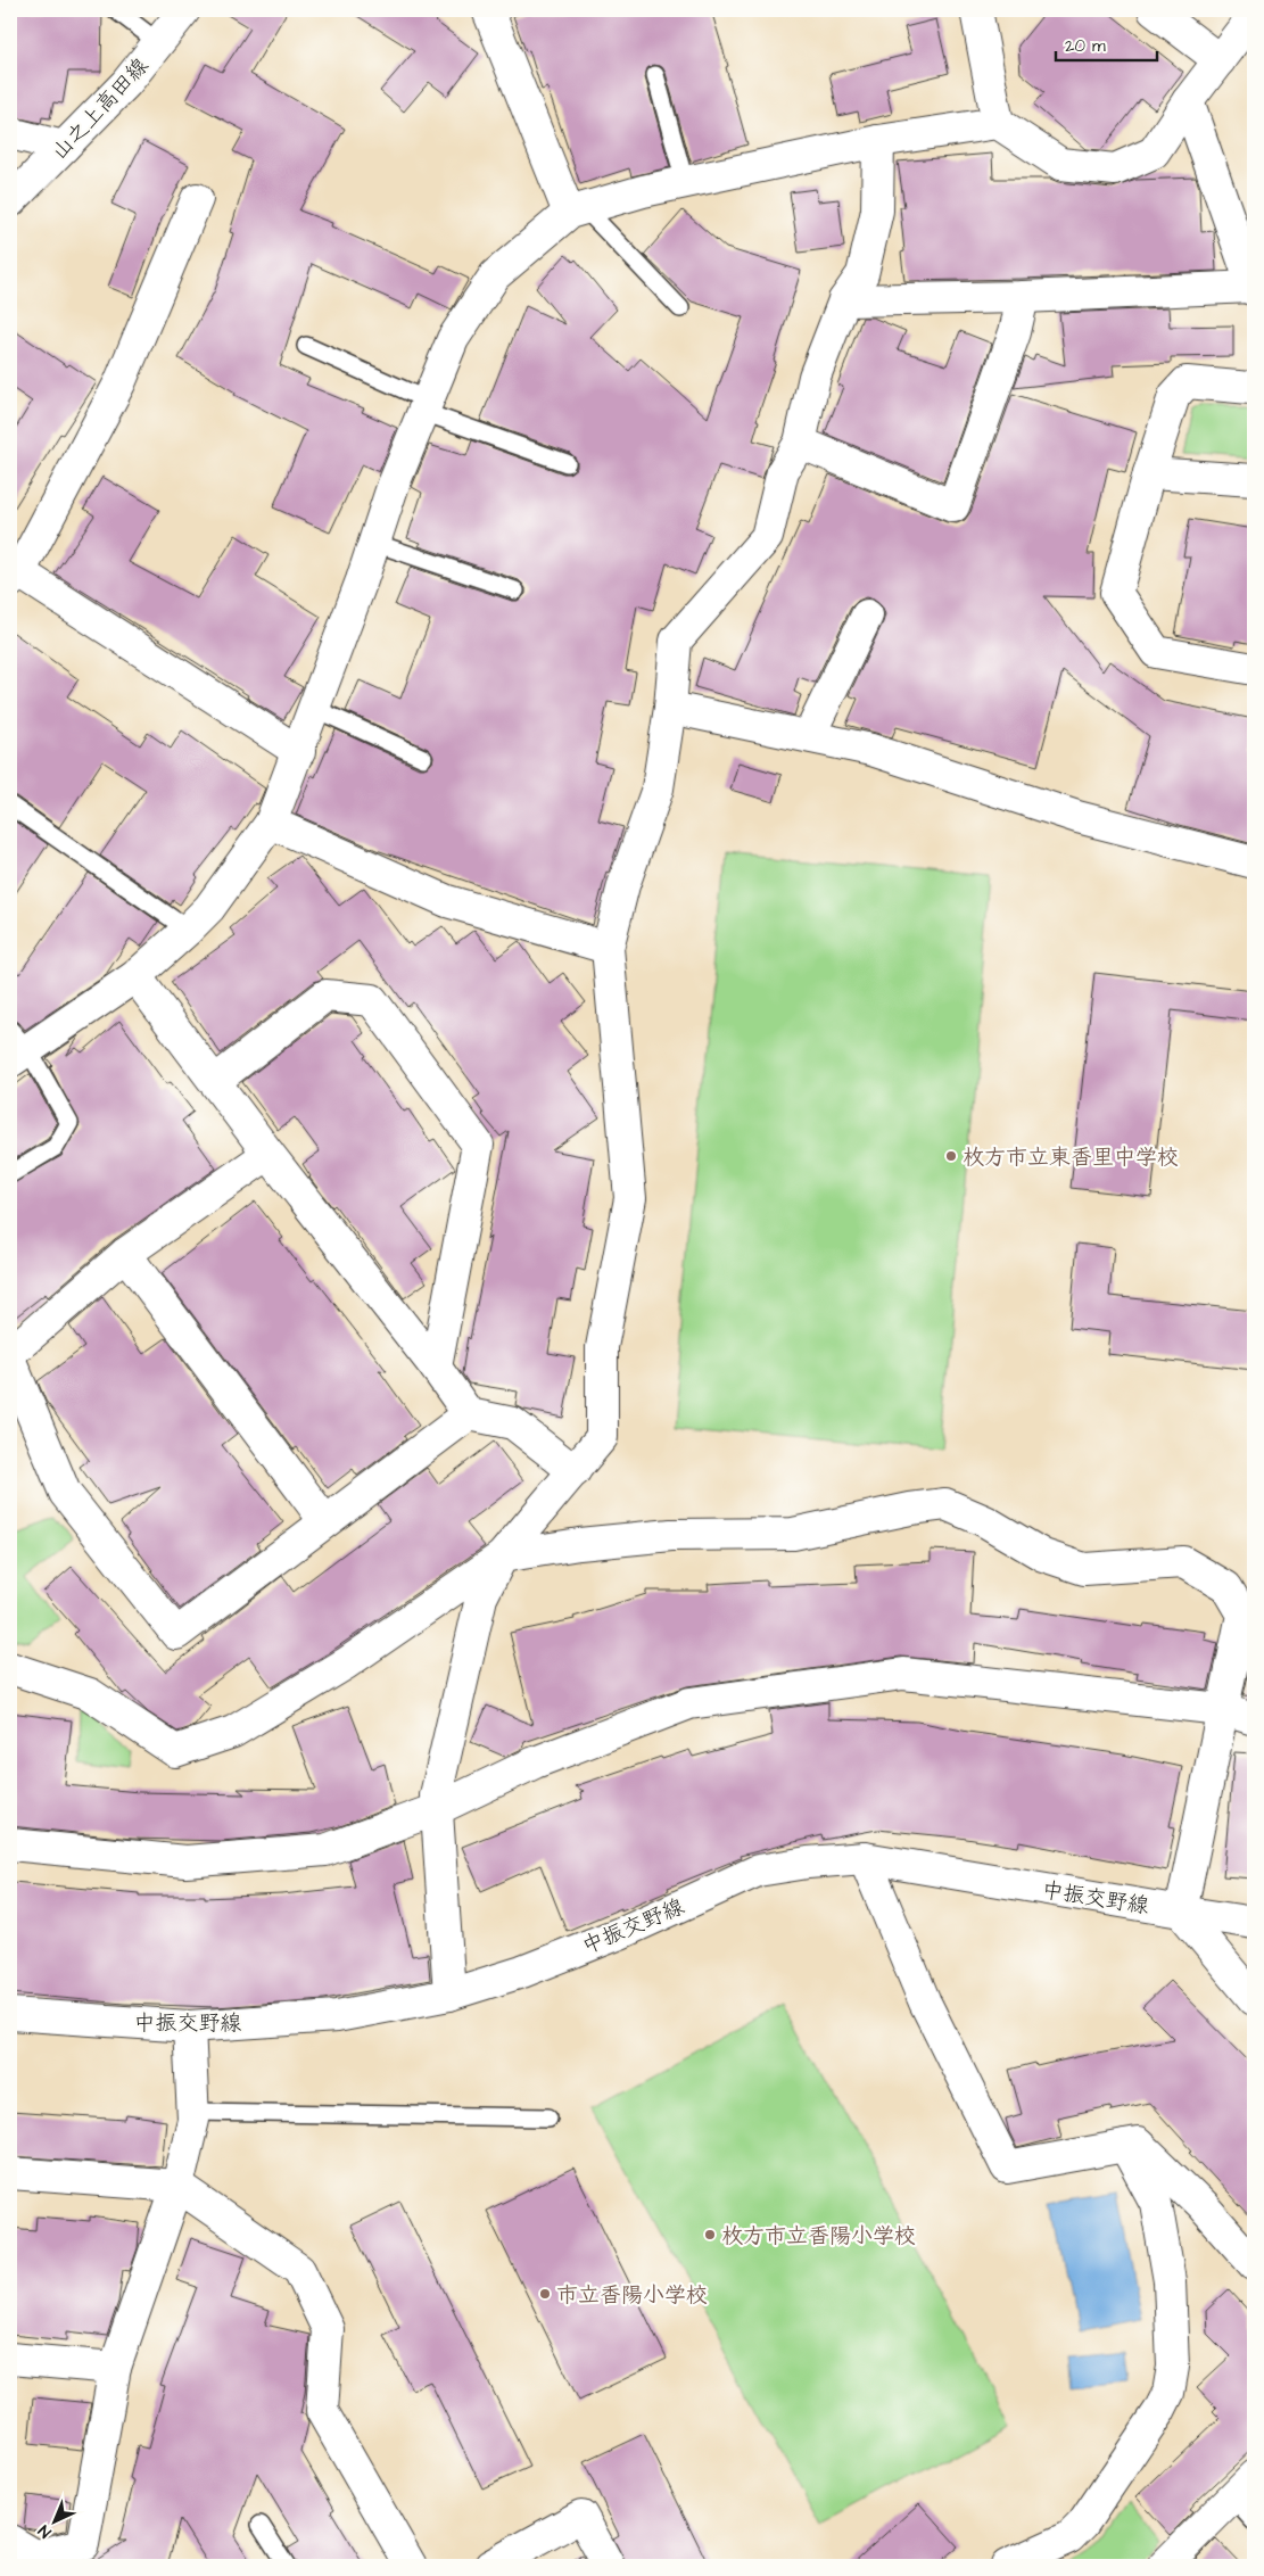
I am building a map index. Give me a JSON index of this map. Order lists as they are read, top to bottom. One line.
{"streets":{"street":["山之上高田線","中振交野線"]},"places":["枚方市立東香里中学校","枚方市立香陽小学校","市立香陽小学校"],"scale_bar":"20 m","north":"bottom left"}
